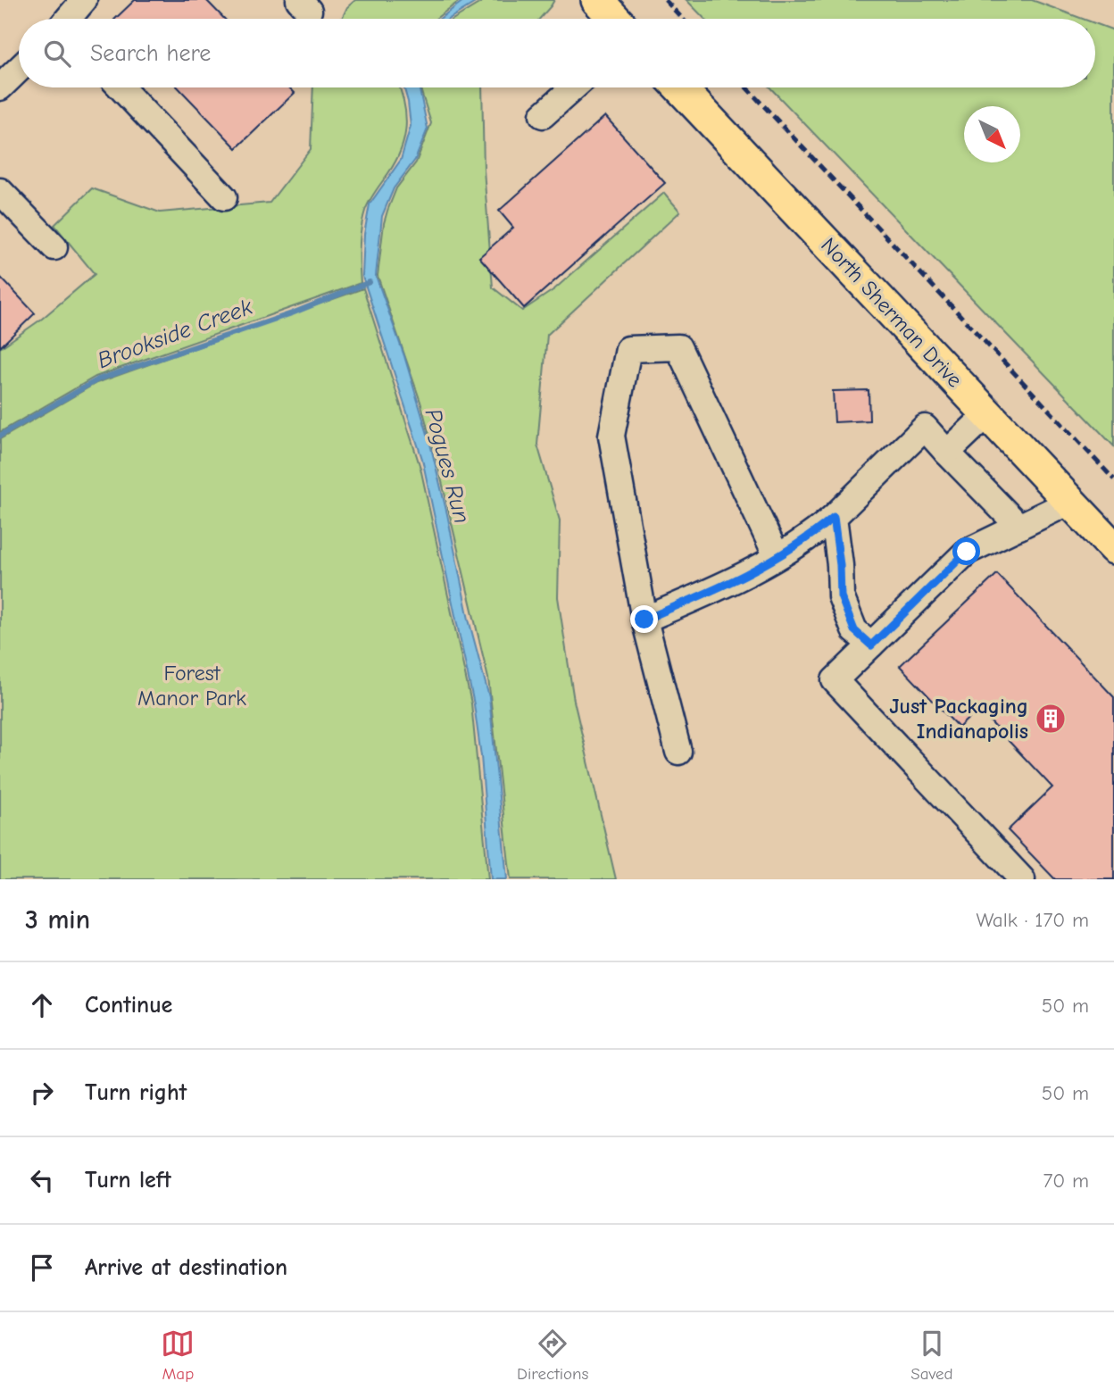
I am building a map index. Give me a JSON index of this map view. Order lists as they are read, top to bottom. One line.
{"streets":{"main road":["North Sherman Drive"]},"water":["Brookside Creek","Pogues Run"],"parks":["Forest Manor Park"],"places":{"building":["Just Packaging Indianapolis"]},"north":"bottom right","page":{"search":"Search here","heading":["3 min","Walk · 170 m"],"list":[["Continue","50 m"],["Turn right","50 m"],["Turn left","70 m"],"Arrive at destination"],"nav":["Map","Directions","Saved"]}}
